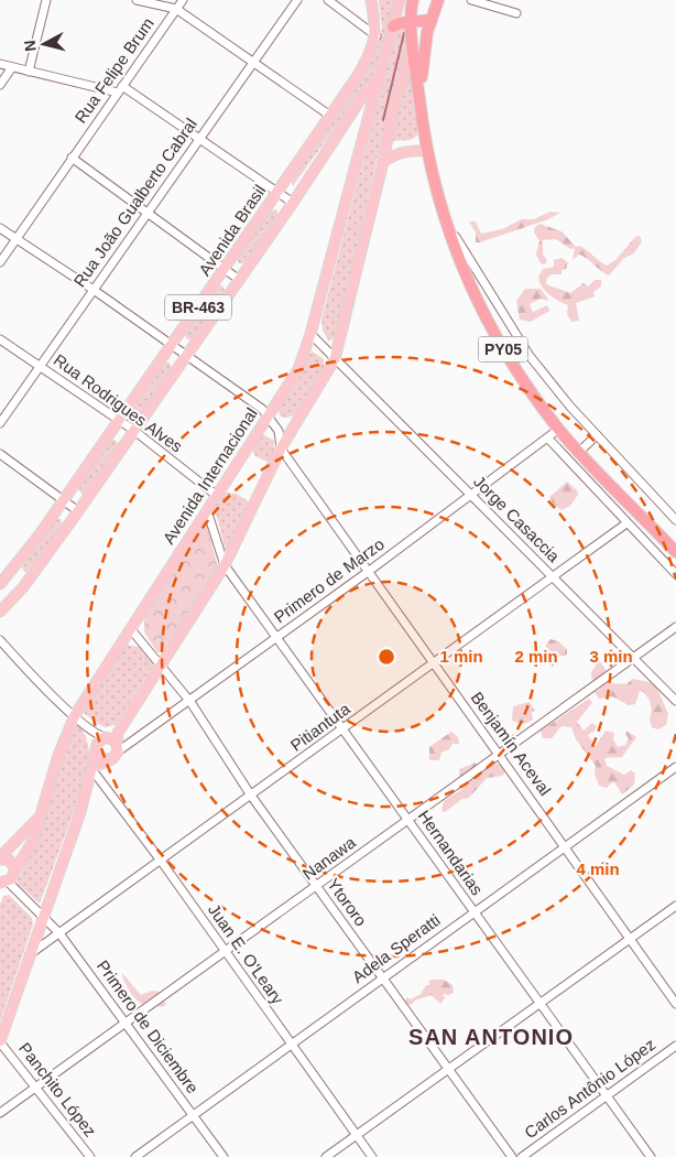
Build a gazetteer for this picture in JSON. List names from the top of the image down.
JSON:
{
  "streets": {
    "highway": ["PY05"],
    "main road": ["Avenida Brasil", "BR-463", "Avenida Internacional"],
    "street": [
      "Rua Felipe Brum",
      "Rua João Gualberto Cabral",
      "Rua Rodrigues Alves",
      "Jorge Casaccia",
      "Primero de Marzo",
      "Pitiantuta",
      "Benjamín Aceval",
      "Hernandarias",
      "Nanawa",
      "Ytororo",
      "Adela Speratti",
      "Juan E. O'Leary",
      "Primero de Diciembre",
      "Carlos Antônio López",
      "Panchito López"
    ]
  },
  "crossings": [
    ["Rua João Gualberto Cabral", "Rua Rodrigues Alves"],
    ["Avenida Brasil", "BR-463"],
    ["Avenida Brasil", "Rua Rodrigues Alves"],
    ["Avenida Brasil", "Avenida Internacional"],
    ["BR-463", "Avenida Internacional"],
    ["PY05", "Primero de Marzo"],
    ["Rua Rodrigues Alves", "Avenida Internacional"],
    ["Avenida Internacional", "Jorge Casaccia"],
    ["Avenida Internacional", "Hernandarias"],
    ["Avenida Internacional", "Ytororo"],
    ["Avenida Internacional", "Primero de Diciembre"],
    ["Jorge Casaccia", "Primero de Marzo"],
    ["Jorge Casaccia", "Pitiantuta"],
    ["Jorge Casaccia", "Nanawa"],
    ["Primero de Marzo", "Benjamín Aceval"],
    ["Primero de Marzo", "Hernandarias"],
    ["Primero de Marzo", "Ytororo"],
    ["Pitiantuta", "Benjamín Aceval"],
    ["Pitiantuta", "Hernandarias"],
    ["Pitiantuta", "Ytororo"],
    ["Pitiantuta", "Juan E. O'Leary"],
    ["Pitiantuta", "Primero de Diciembre"],
    ["Benjamín Aceval", "Nanawa"],
    ["Benjamín Aceval", "Adela Speratti"],
    ["Hernandarias", "Nanawa"],
    ["Hernandarias", "Adela Speratti"],
    ["Hernandarias", "Carlos Antônio López"],
    ["Nanawa", "Ytororo"],
    ["Nanawa", "Juan E. O'Leary"],
    ["Nanawa", "Primero de Diciembre"],
    ["Nanawa", "Panchito López"],
    ["Ytororo", "Adela Speratti"],
    ["Adela Speratti", "Juan E. O'Leary"],
    ["Adela Speratti", "Primero de Diciembre"]
  ],
  "districts": ["SAN ANTONIO"],
  "north": "left",
  "rings": [
    "1 min",
    "2 min",
    "3 min",
    "4 min"
  ]
}
